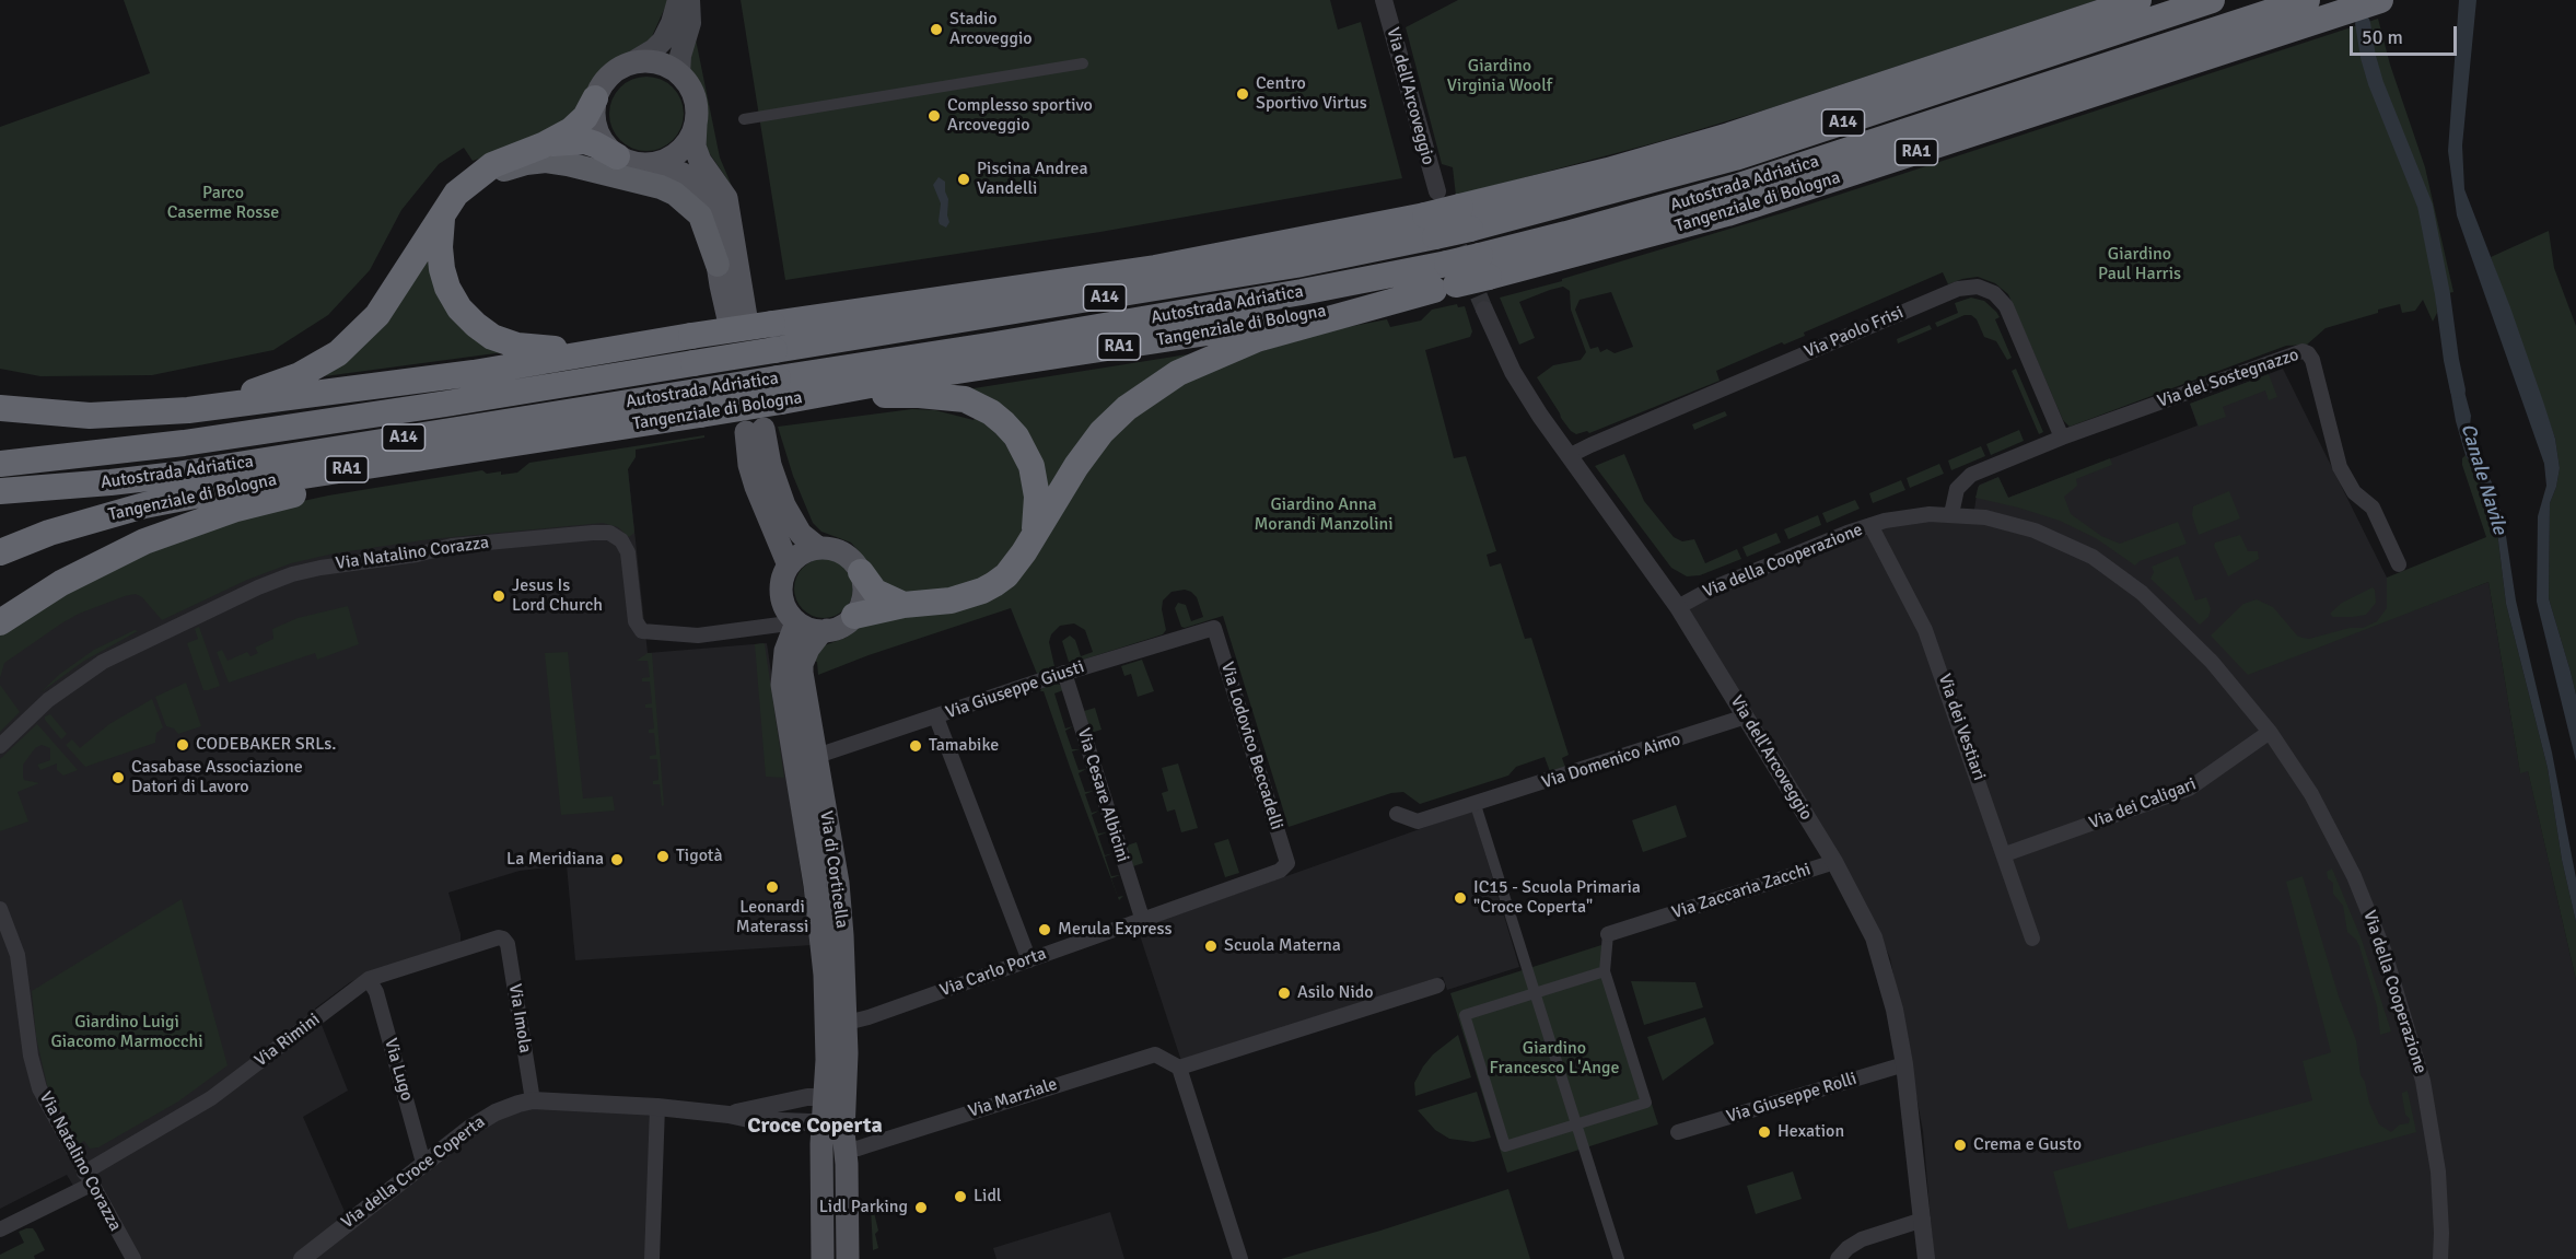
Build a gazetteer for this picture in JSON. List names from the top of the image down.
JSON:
{
  "streets": {
    "highway": [
      "A14",
      "RA1",
      "Autostrada Adriatica",
      "Tangenziale di Bologna"
    ],
    "main road": ["Via di Corticella"],
    "street": [
      "Via dell'Arcoveggio",
      "Via Paolo Frisi",
      "Via del Sostegnazzo",
      "Via Natalino Corazza",
      "Via della Cooperazione",
      "Via Giuseppe Giusti",
      "Via dei Vestiari",
      "Via Lodovico Beccadelli",
      "Via Domenico Aimo",
      "Via Cesare Albicini",
      "Via dei Caligari",
      "Via Zaccaria Zacchi",
      "Via Carlo Porta",
      "Via Imola",
      "Via Rimini",
      "Via Lugo",
      "Via Marziale",
      "Via Giuseppe Rolli",
      "Via della Croce Coperta"
    ]
  },
  "crossings": [
    ["Via dell'Arcoveggio", "Via Paolo Frisi"],
    ["Via dell'Arcoveggio", "Via della Cooperazione"],
    ["Via dell'Arcoveggio", "Via Domenico Aimo"],
    ["Via dell'Arcoveggio", "Via Zaccaria Zacchi"],
    ["Via dell'Arcoveggio", "Via Giuseppe Rolli"],
    ["Autostrada Adriatica", "Tangenziale di Bologna"],
    ["Via Paolo Frisi", "Via del Sostegnazzo"],
    ["Via del Sostegnazzo", "Via della Cooperazione"],
    ["Via Natalino Corazza", "Via di Corticella"],
    ["Via Natalino Corazza", "Via Rimini"],
    ["Via della Cooperazione", "Via dei Vestiari"],
    ["Via della Cooperazione", "Via dei Caligari"],
    ["Via Giuseppe Giusti", "Via Lodovico Beccadelli"],
    ["Via Giuseppe Giusti", "Via Cesare Albicini"],
    ["Via Giuseppe Giusti", "Via di Corticella"],
    ["Via dei Vestiari", "Via dei Caligari"],
    ["Via Lodovico Beccadelli", "Via Carlo Porta"],
    ["Via Cesare Albicini", "Via Carlo Porta"],
    ["Via di Corticella", "Via Carlo Porta"],
    ["Via di Corticella", "Via Marziale"],
    ["Via di Corticella", "Via della Croce Coperta"],
    ["Via Imola", "Via Rimini"],
    ["Via Imola", "Via della Croce Coperta"],
    ["Via Rimini", "Via Lugo"],
    ["Via Lugo", "Via della Croce Coperta"]
  ],
  "districts": ["Croce Coperta"],
  "water": ["Canale Navile"],
  "parks": [
    "Giardino Virginia Woolf",
    "Parco Caserme Rosse",
    "Giardino Paul Harris",
    "Giardino Anna Morandi Manzolini",
    "Giardino Luigi Giacomo Marmocchi",
    "Giardino Francesco L'Ange"
  ],
  "places": [
    "Stadio Arcoveggio",
    "Centro Sportivo Virtus",
    "Complesso sportivo Arcoveggio",
    "Piscina Andrea Vandelli",
    "Jesus Is Lord Church",
    "CODEBAKER SRLs.",
    "Tamabike",
    "Casabase Associazione Datori di Lavoro",
    "Tigotà",
    "La Meridiana",
    "Leonardi Materassi",
    "IC15 - Scuola Primaria \"Croce Coperta\"",
    "Merula Express",
    "Scuola Materna",
    "Asilo Nido",
    "Hexation",
    "Crema e Gusto",
    "Lidl",
    "Lidl Parking"
  ],
  "scale_bar": "50 m"
}
